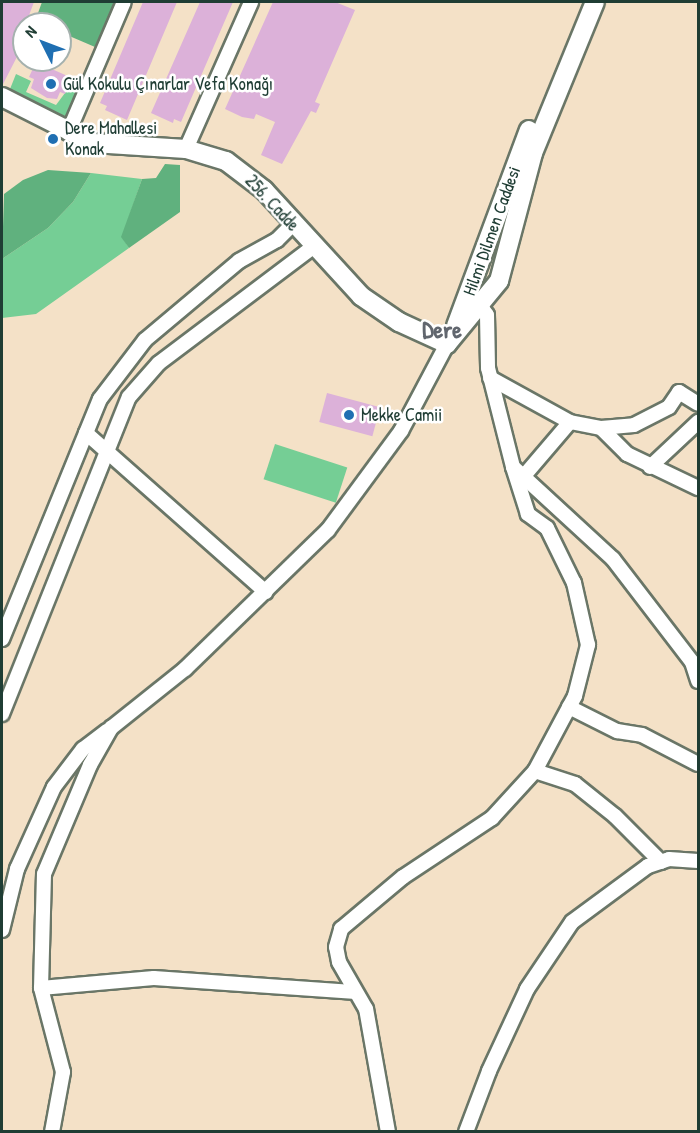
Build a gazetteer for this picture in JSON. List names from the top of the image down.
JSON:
{
  "streets": {
    "street": ["256. Cadde", "Hilmi Dilmen Caddesi"]
  },
  "crossings": [
    ["256. Cadde", "Hilmi Dilmen Caddesi"]
  ],
  "districts": ["Dere"],
  "places": ["Gül Kokulu Çınarlar Vefa Konağı", "Dere Mahallesi Konak", "Mekke Camii"],
  "north": "top left"
}
